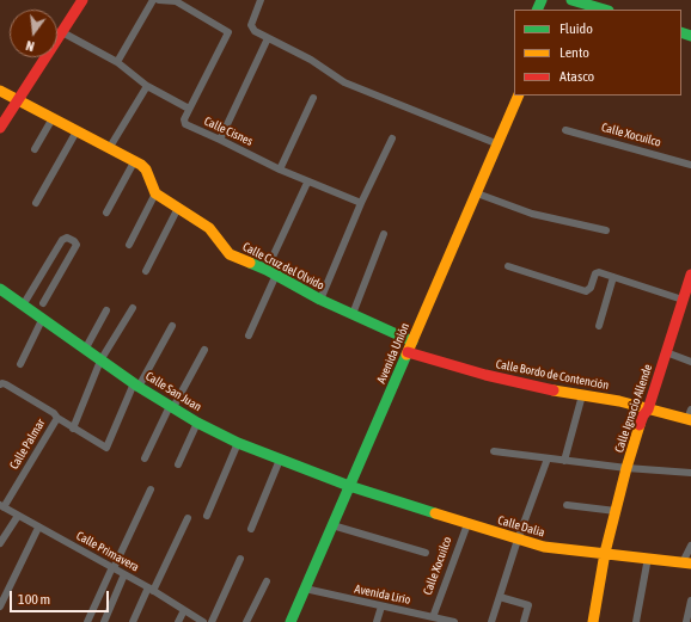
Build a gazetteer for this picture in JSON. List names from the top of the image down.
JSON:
{
  "streets": {
    "street": [
      "Calle Cisnes",
      "Calle Xocuilco",
      "Calle Cruz del Olvido",
      "Avenida Unión",
      "Calle Bordo de Contención",
      "Calle San Juan",
      "Calle Ignacio Allende",
      "Calle Palmar",
      "Calle Dalia",
      "Calle Primavera",
      "Avenida Lirio"
    ]
  },
  "crossings": [
    ["Calle Xocuilco", "Calle Dalia"],
    ["Calle Xocuilco", "Avenida Lirio"],
    ["Calle Cruz del Olvido", "Avenida Unión"],
    ["Avenida Unión", "Calle Bordo de Contención"],
    ["Avenida Unión", "Calle San Juan"],
    ["Avenida Unión", "Calle Dalia"],
    ["Avenida Unión", "Avenida Lirio"],
    ["Calle Bordo de Contención", "Calle Ignacio Allende"],
    ["Calle San Juan", "Calle Dalia"],
    ["Calle Ignacio Allende", "Calle Dalia"],
    ["Calle Palmar", "Calle Primavera"]
  ],
  "legend": ["Fluido", "Lento", "Atasco"],
  "scale_bar": "100 m",
  "north": "bottom"
}
